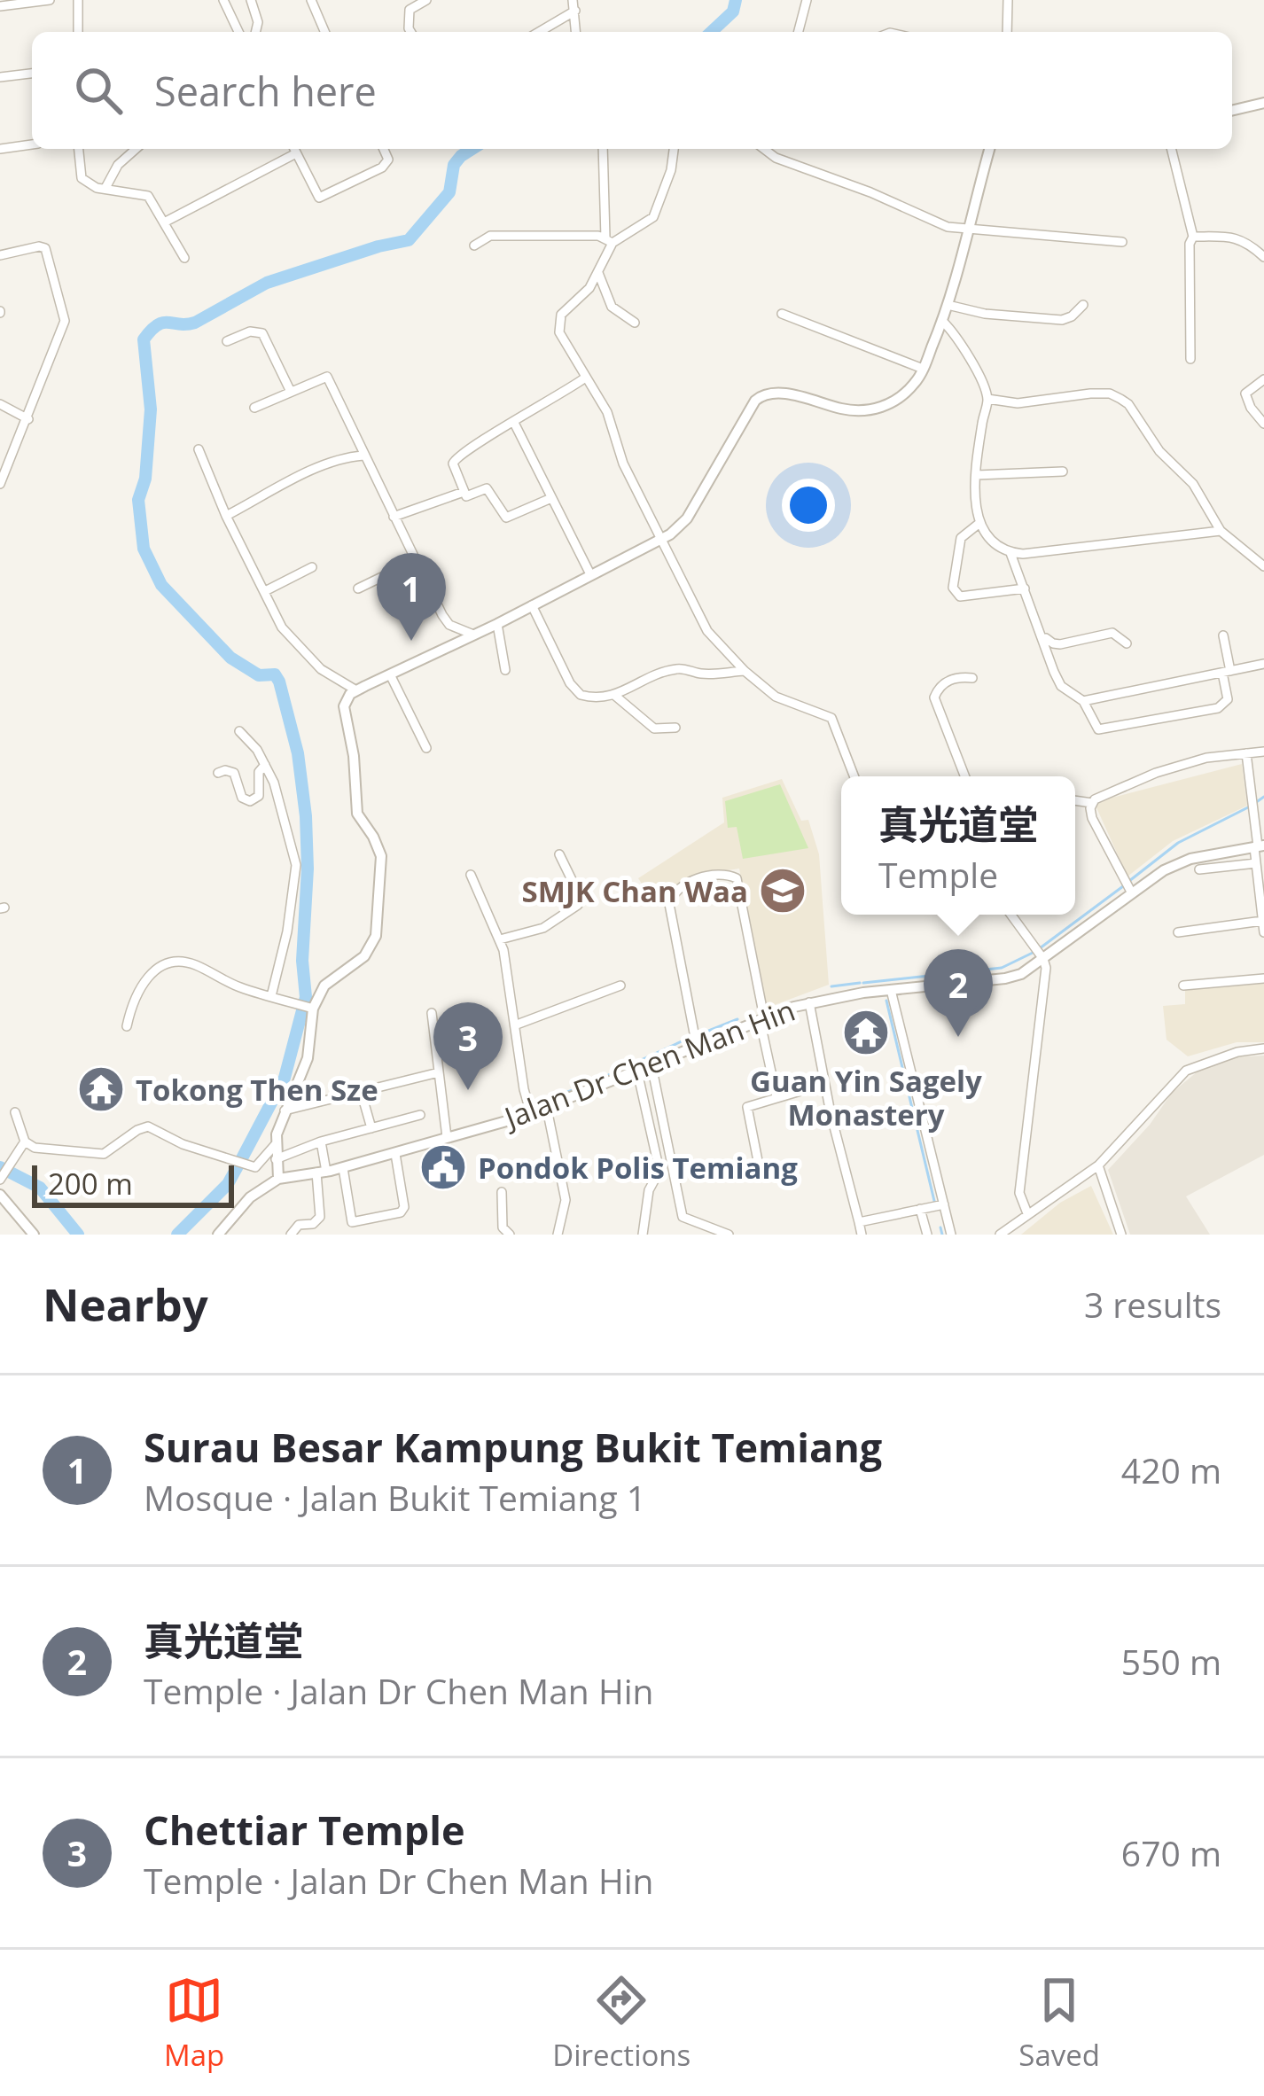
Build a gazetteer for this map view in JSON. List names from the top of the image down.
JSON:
{
  "streets": {
    "street": ["Jalan Dr Chen Man Hin"]
  },
  "places": {
    "school or university": ["SMJK Chan Waa"],
    "temple": ["Guan Yin Sagely Monastery", "Tokong Then Sze"],
    "public building": ["Pondok Polis Temiang"]
  },
  "scale_bar": "200 m",
  "page": {
    "search": "Search here",
    "pins": ["1", "2", "3"],
    "popup": ["真光道堂", "Temple"],
    "scale": "200 m",
    "heading": ["Nearby", "3 results"],
    "list": [
      {
        "mark": "1",
        "name": "Surau Besar Kampung Bukit Temiang",
        "note": "Mosque · Jalan Bukit Temiang 1",
        "value": "420 m"
      },
      {
        "mark": "2",
        "name": "真光道堂",
        "note": "Temple · Jalan Dr Chen Man Hin",
        "value": "550 m"
      },
      {
        "mark": "3",
        "name": "Chettiar Temple",
        "note": "Temple · Jalan Dr Chen Man Hin",
        "value": "670 m"
      }
    ],
    "nav": ["Map", "Directions", "Saved"]
  }
}
